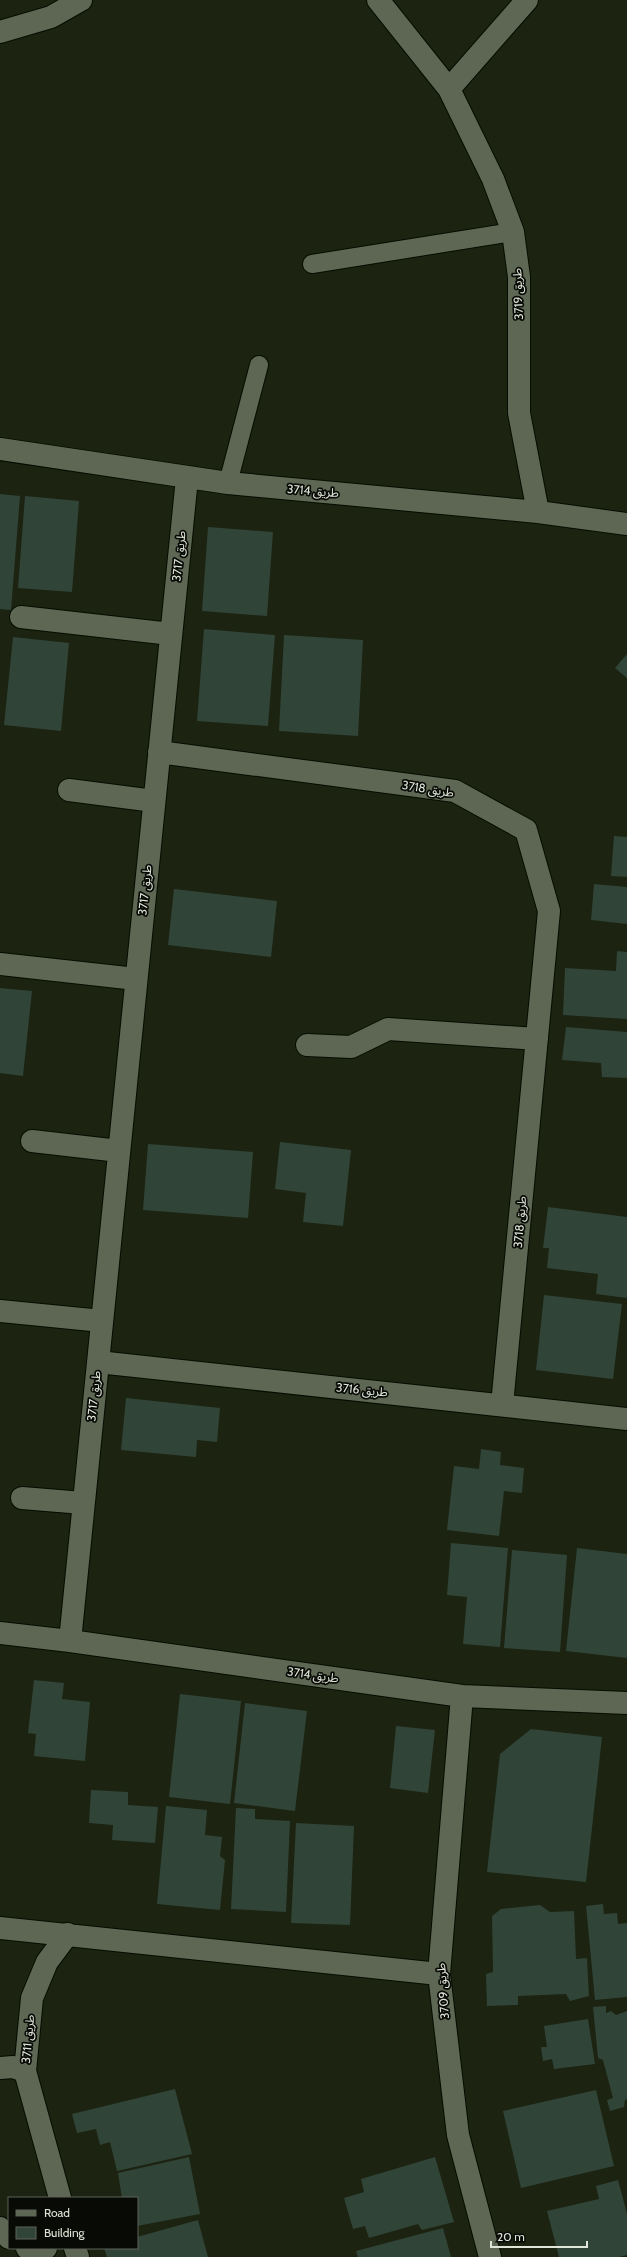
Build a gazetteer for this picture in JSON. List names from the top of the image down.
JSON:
{
  "streets": {
    "street": [
      "طريق 3719",
      "طريق 3714",
      "طريق 3717",
      "طريق 3718",
      "طريق 3716",
      "طريق 3709",
      "طريق 3711"
    ]
  },
  "crossings": [
    ["طريق 3719", "طريق 3714"],
    ["طريق 3714", "طريق 3717"],
    ["طريق 3714", "طريق 3709"],
    ["طريق 3717", "طريق 3718"],
    ["طريق 3717", "طريق 3716"],
    ["طريق 3718", "طريق 3716"]
  ],
  "legend": ["Road", "Building"],
  "scale_bar": "20 m"
}
